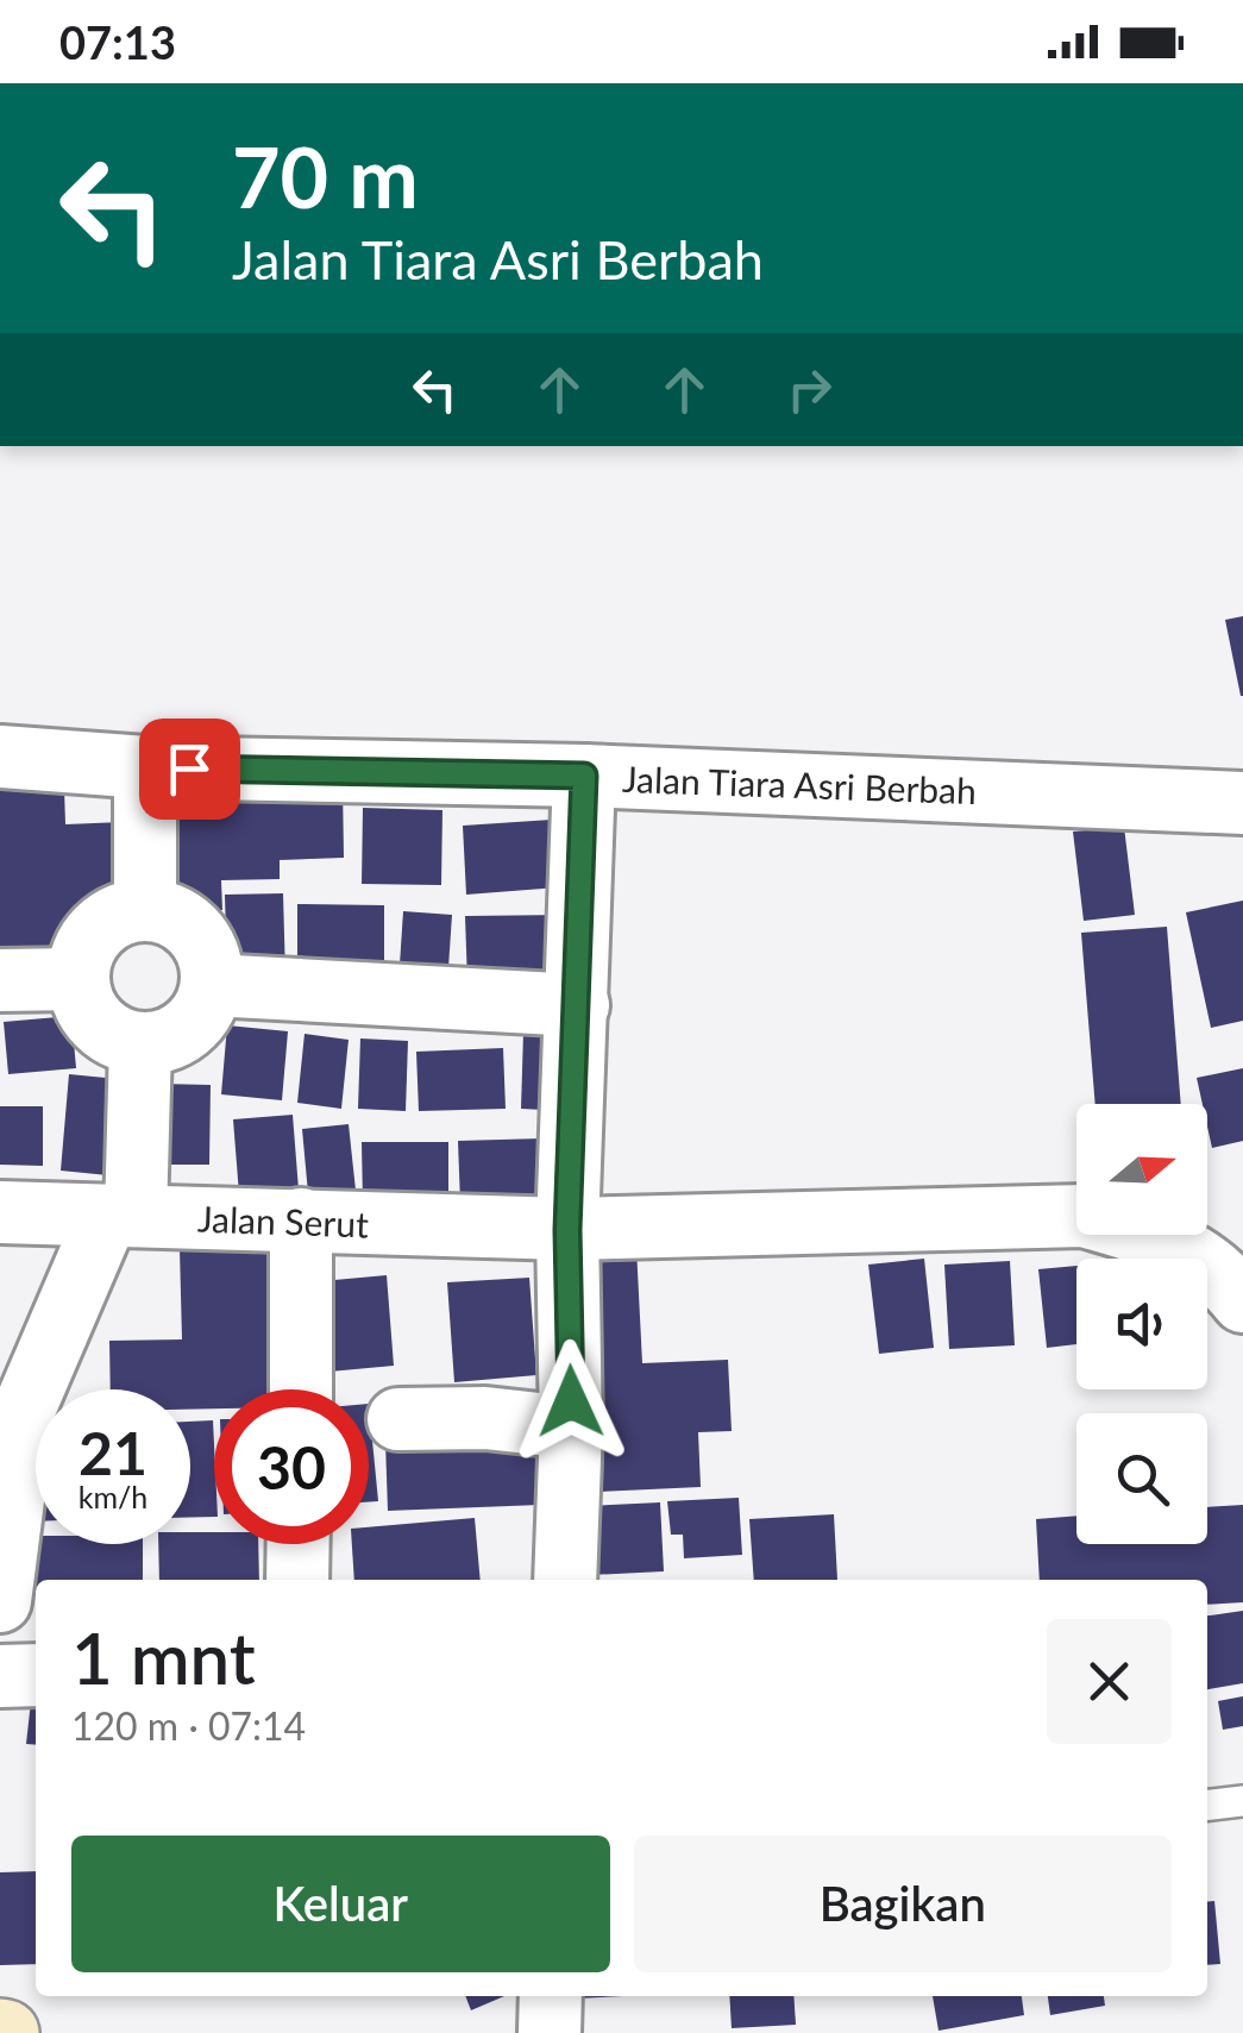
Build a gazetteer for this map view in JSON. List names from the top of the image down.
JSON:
{
  "streets": {
    "street": ["Jalan Tiara Asri Berbah", "Jalan Serut"]
  },
  "north": "right",
  "page": {
    "status": "07:13",
    "turn": ["70 m", "Jalan Tiara Asri Berbah"],
    "speed": "21 km/h",
    "limit": "30",
    "heading": ["1 mnt", "120 m · 07:14"],
    "buttons": ["Keluar", "Bagikan"]
  }
}
